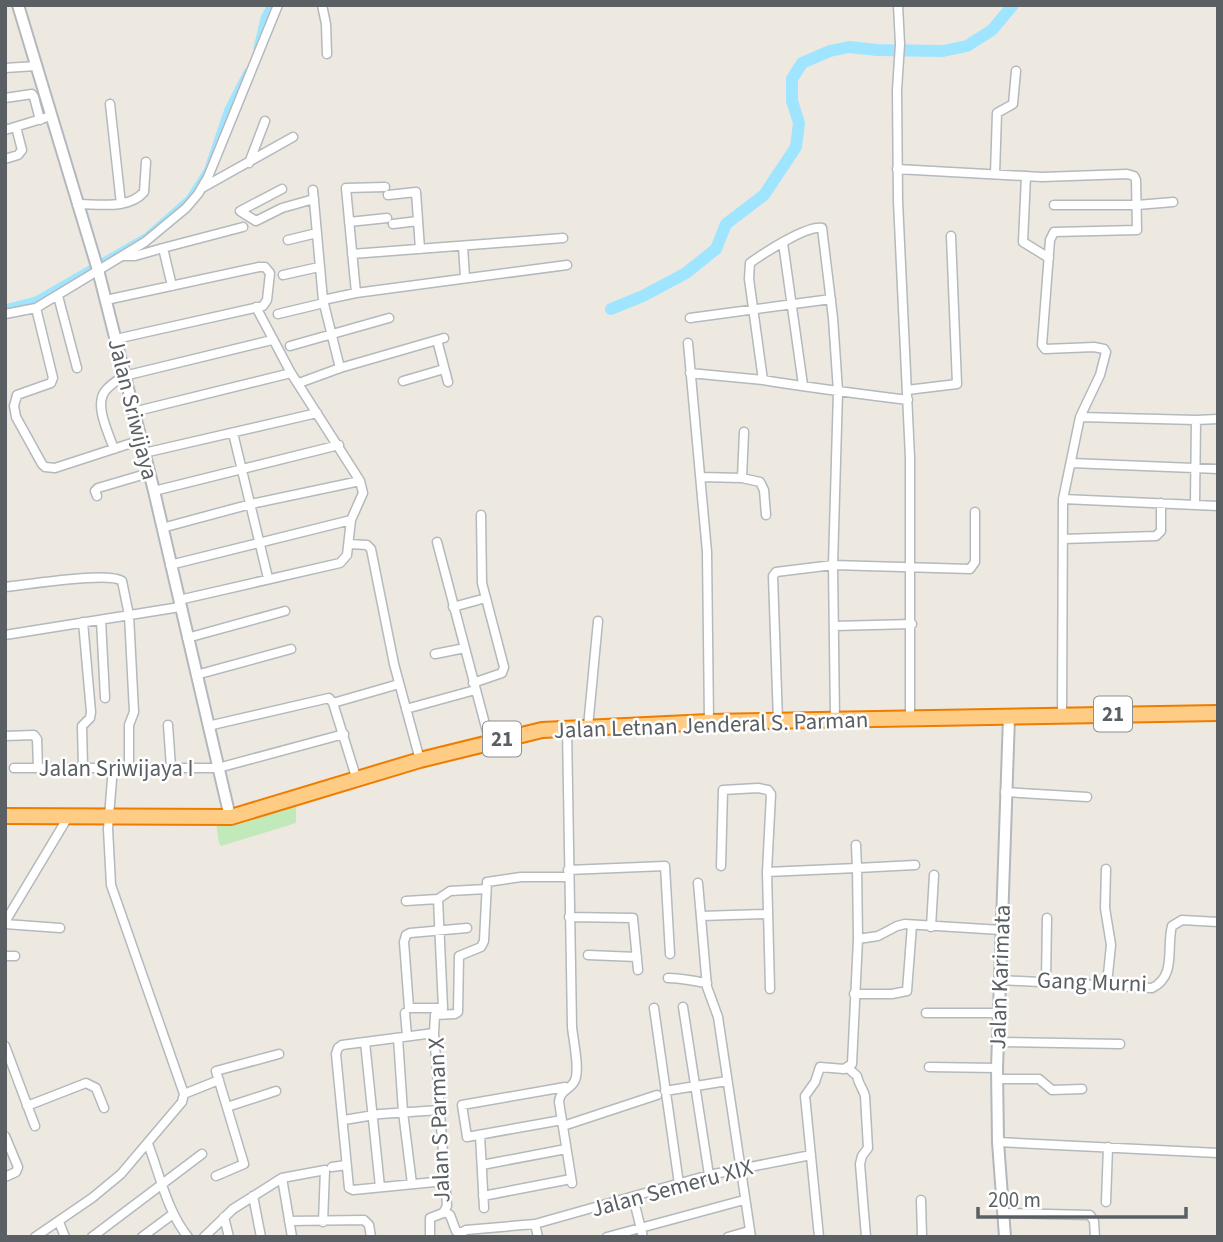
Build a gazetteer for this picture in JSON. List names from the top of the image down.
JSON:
{
  "streets": {
    "highway": ["21", "Jalan Letnan Jenderal S. Parman"],
    "street": [
      "Jalan Sriwijaya",
      "Jalan Sriwijaya I",
      "Jalan Karimata",
      "Gang Murni",
      "Jalan S Parman X",
      "Jalan Semeru XIX"
    ]
  },
  "crossings": [
    ["Jalan Sriwijaya", "Jalan Letnan Jenderal S. Parman"],
    ["Jalan Sriwijaya", "Jalan Sriwijaya I"],
    ["21", "Jalan Letnan Jenderal S. Parman"],
    ["21", "Jalan Karimata"],
    ["Jalan Letnan Jenderal S. Parman", "Jalan Karimata"],
    ["Jalan Karimata", "Gang Murni"]
  ],
  "scale_bar": "200 m"
}
